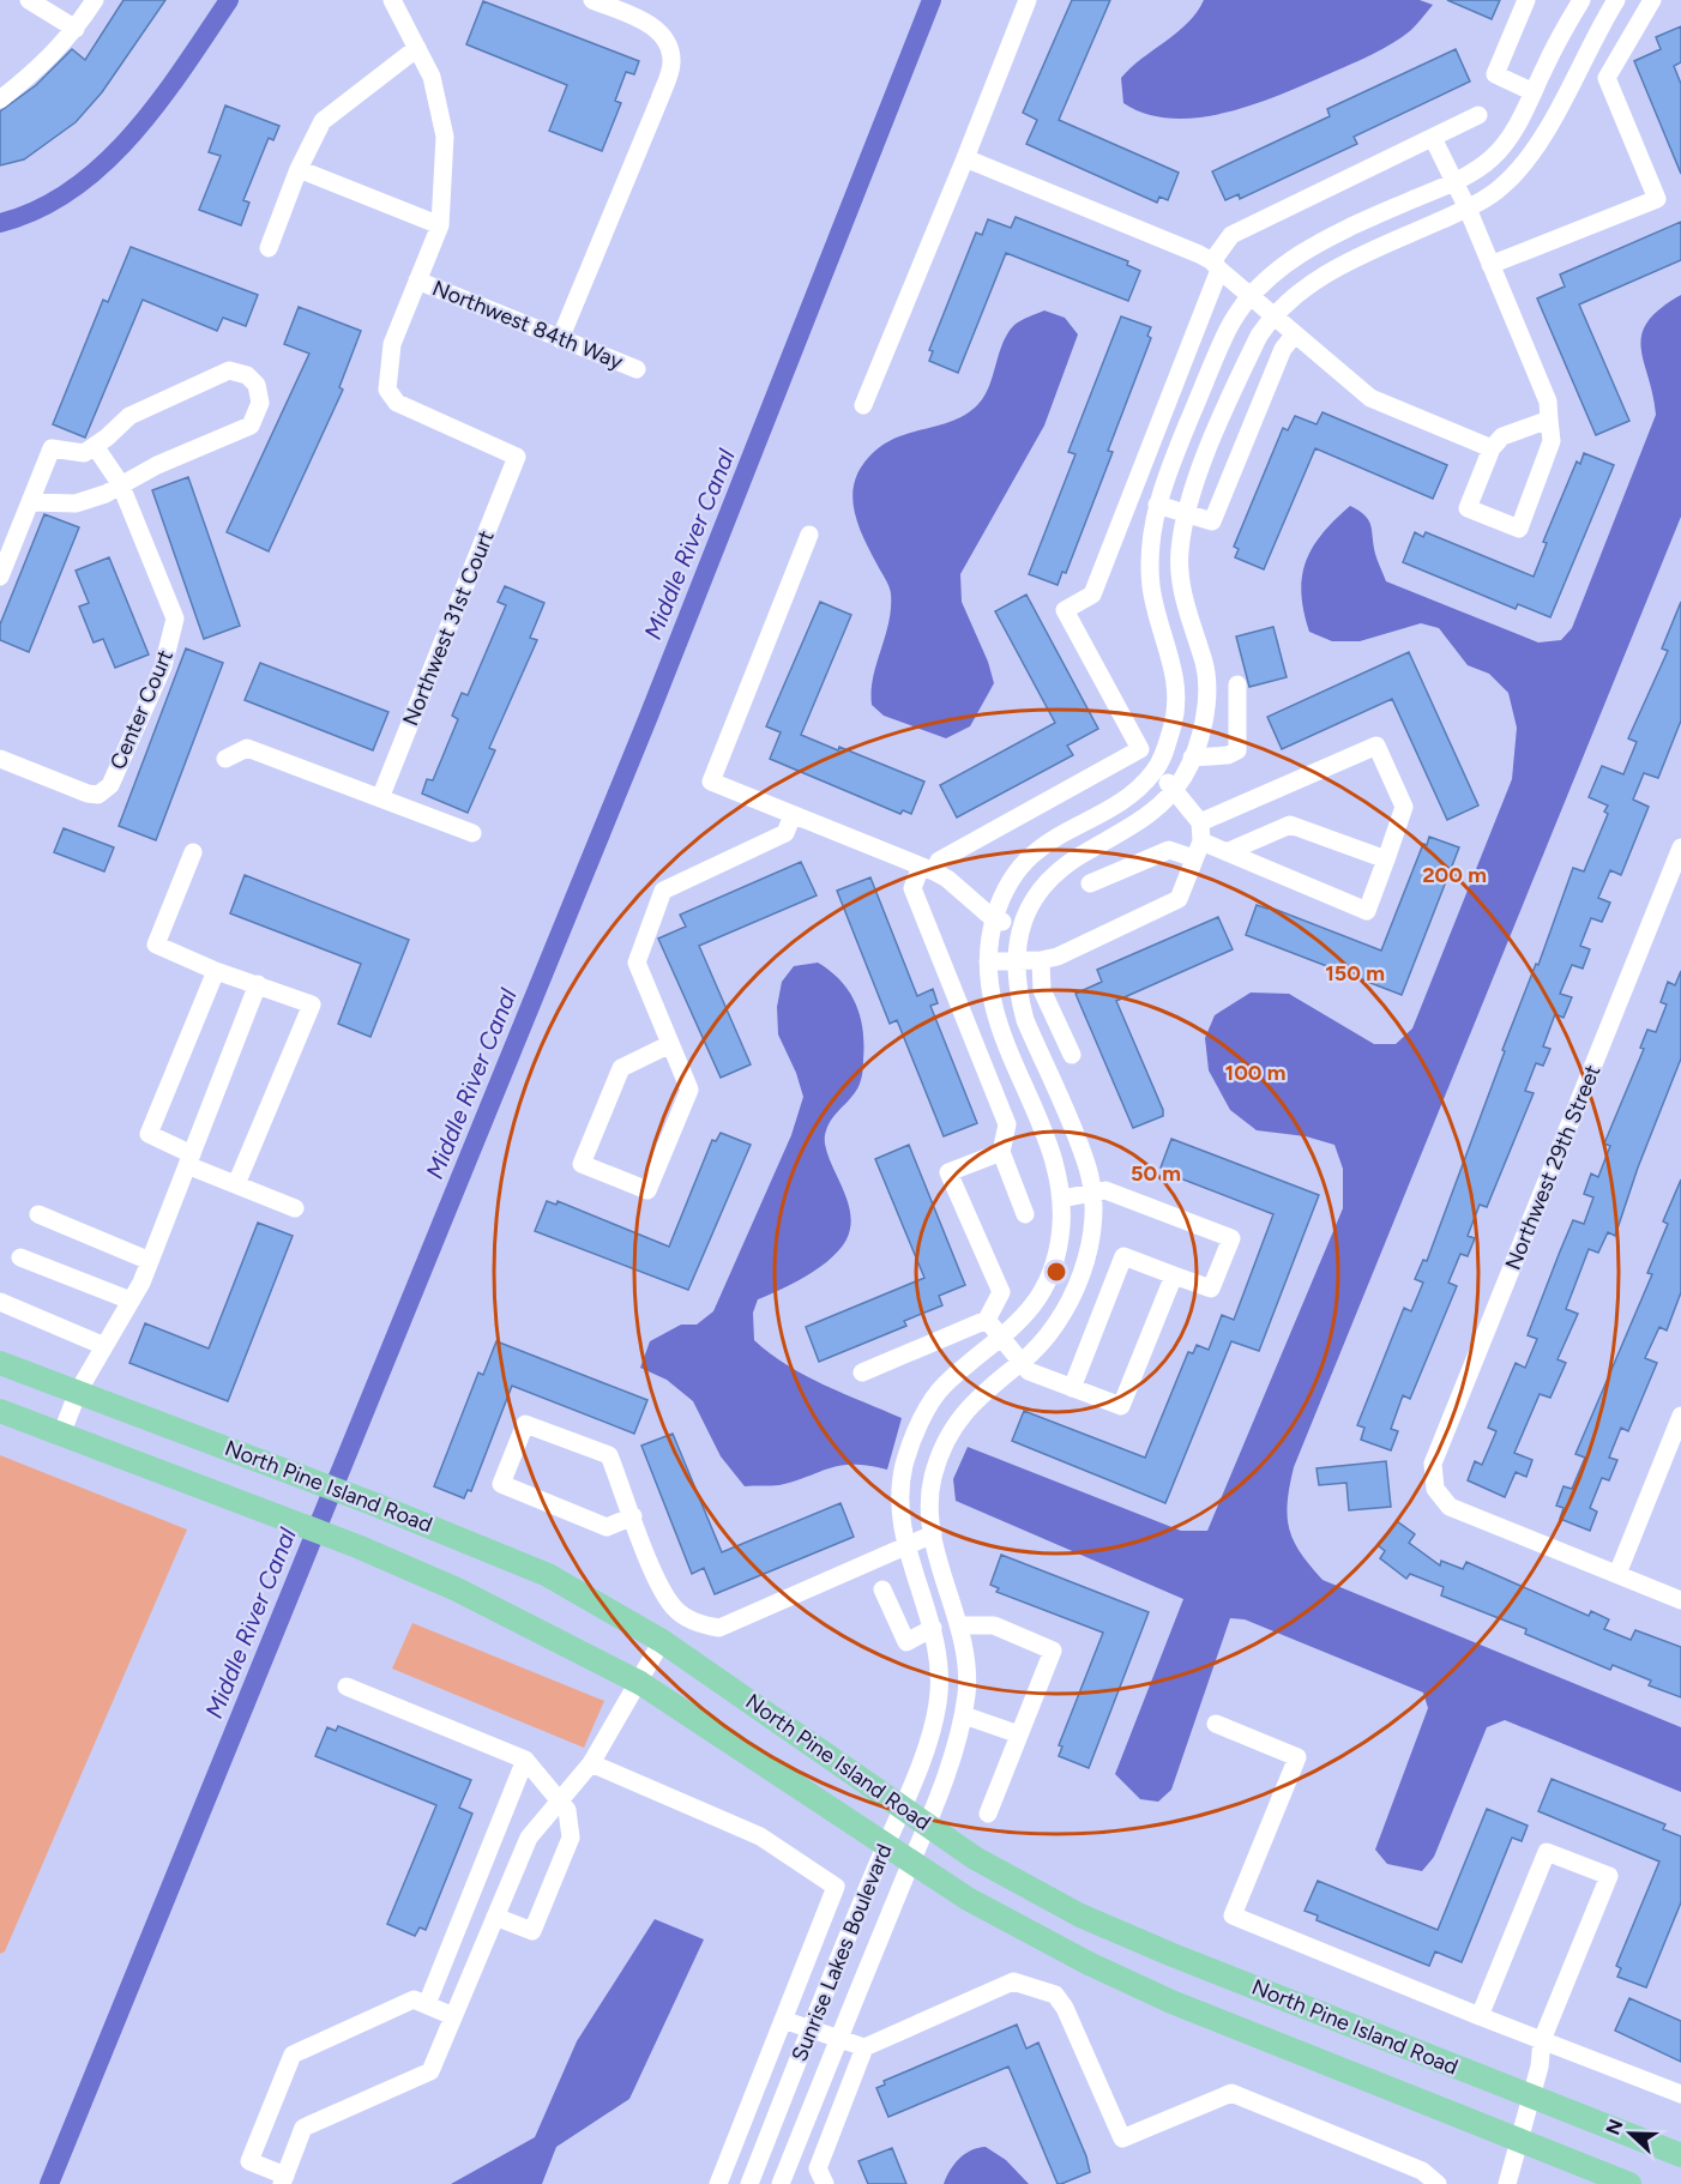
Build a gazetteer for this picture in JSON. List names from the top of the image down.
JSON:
{
  "streets": {
    "main road": ["North Pine Island Road"],
    "street": [
      "Northwest 84th Way",
      "Northwest 31st Court",
      "Center Court",
      "Northwest 29th Street",
      "Sunrise Lakes Boulevard"
    ]
  },
  "crossings": [
    ["Northwest 84th Way", "Northwest 31st Court"],
    ["North Pine Island Road", "Sunrise Lakes Boulevard"]
  ],
  "water": ["Middle River Canal"],
  "north": "left",
  "rings": [
    "200 m",
    "150 m",
    "100 m",
    "50 m"
  ]
}
